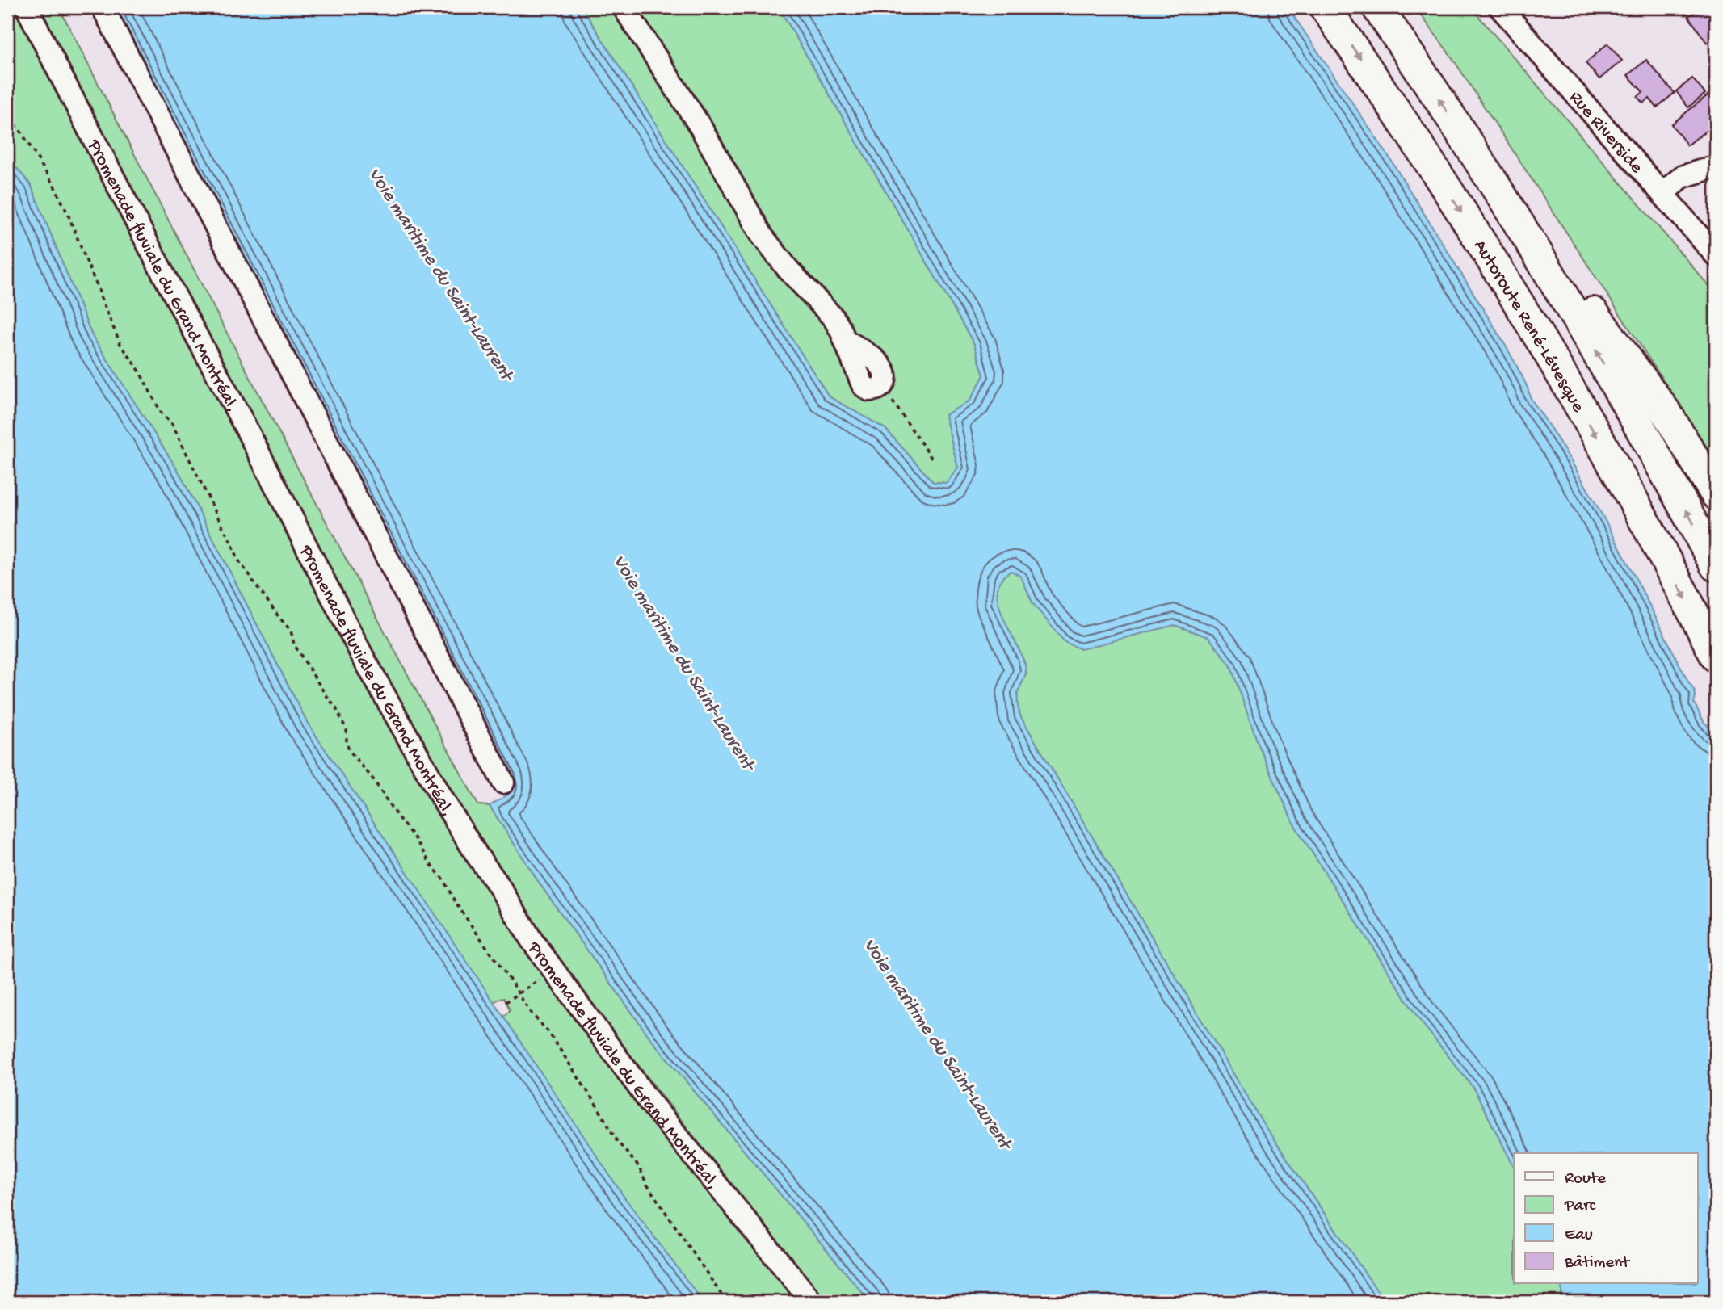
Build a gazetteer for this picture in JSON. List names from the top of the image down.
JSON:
{
  "streets": {
    "highway": ["Autoroute René-Lévesque"],
    "street": ["Rue Riverside", "Promenade fluviale du Grand Montréal,"]
  },
  "water": ["Voie maritime du Saint-Laurent"],
  "legend": [
    "Route",
    "Parc",
    "Eau",
    "Bâtiment"
  ]
}
